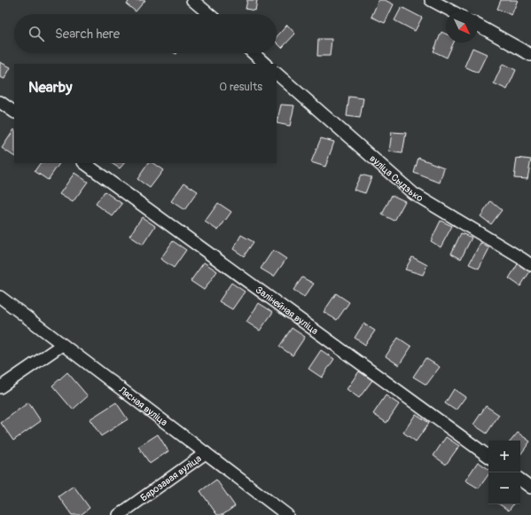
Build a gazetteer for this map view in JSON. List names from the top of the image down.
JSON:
{
  "streets": {
    "street": [
      "вуліца Сыдзько",
      "Залінейная вуліца",
      "Лясная вуліца",
      "Бярозавая вуліца"
    ]
  },
  "crossings": [
    ["Лясная вуліца", "Бярозавая вуліца"]
  ],
  "north": "bottom right",
  "page": {
    "search": "Search here",
    "heading": ["Nearby", "0 results"],
    "map_buttons": ["+", "−"]
  }
}
